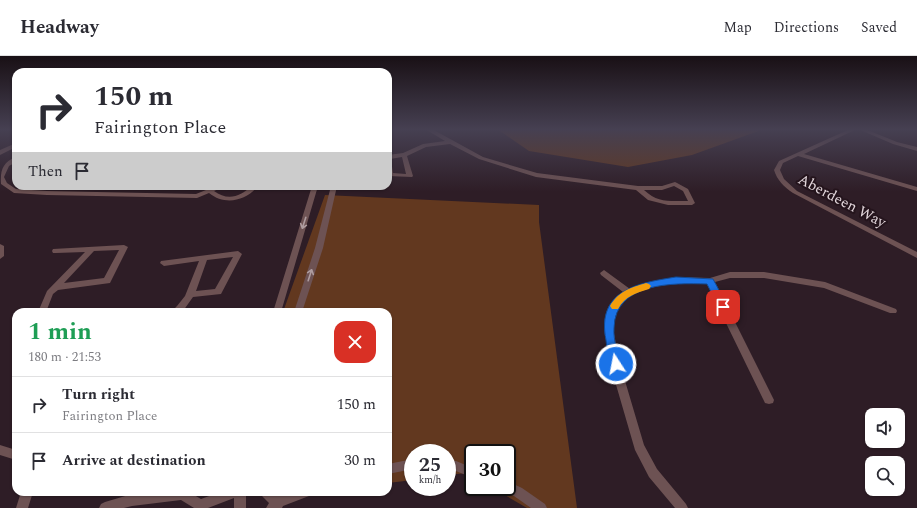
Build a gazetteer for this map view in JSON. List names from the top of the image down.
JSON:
{
  "streets": {
    "street": ["Aberdeen Way"]
  },
  "page": {
    "header": "Headway",
    "nav": ["Map", "Directions", "Saved"],
    "turn": ["150 m", "Fairington Place"],
    "then": "Then",
    "heading": ["1 min", "180 m · 21:53"],
    "list": [
      {
        "name": "Turn right",
        "note": "Fairington Place",
        "value": "150 m"
      },
      {
        "name": "Arrive at destination",
        "value": "30 m"
      }
    ],
    "speed": "25 km/h",
    "limit": "30"
  }
}
